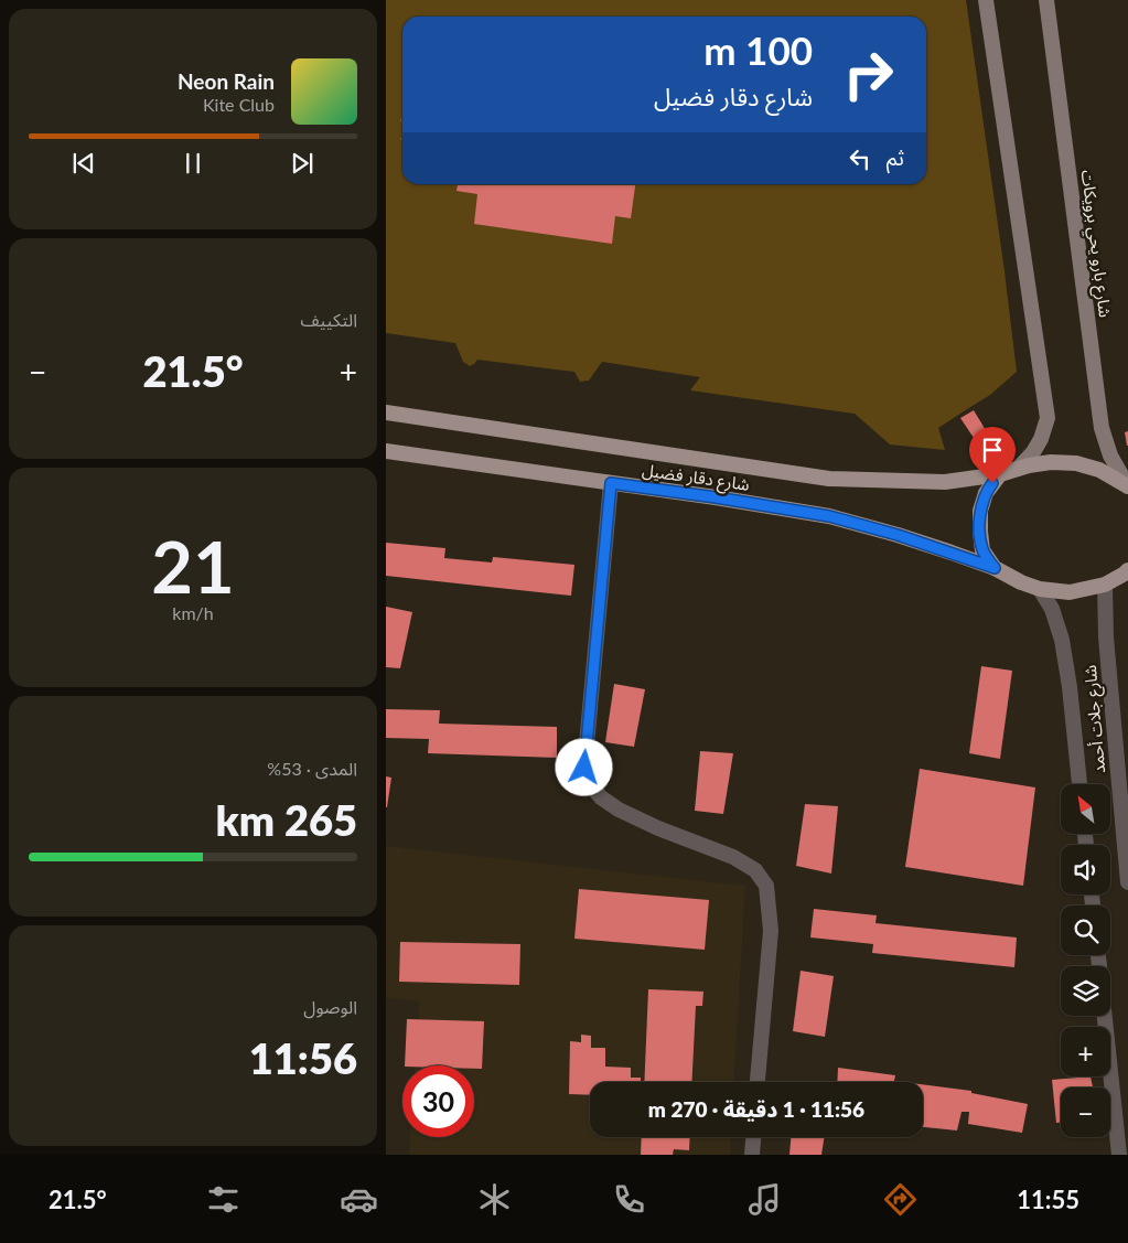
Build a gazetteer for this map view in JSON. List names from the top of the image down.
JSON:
{
  "streets": {
    "main road": ["شارع بارو يحي برويكات", "شارع دقار فضيل"],
    "street": ["شارع جلات أحمد"]
  },
  "crossings": [
    ["شارع بارو يحي برويكات", "شارع دقار فضيل"],
    ["شارع دقار فضيل", "شارع جلات أحمد"]
  ],
  "north": "top left",
  "page": {
    "turn": ["100 m", "شارع دقار فضيل"],
    "song": ["Neon Rain", "Kite Club"],
    "then": "ثم",
    "tile": [
      "التكييف",
      ["21", "km/h"],
      ["المدى · 53%", "265 km"],
      ["الوصول", "11:56"]
    ],
    "heat": ["−", "21.5°", "+"],
    "map_buttons": ["+", "−"],
    "limit": "30",
    "trip": "11:56 · 1 دقيقة · 270 m",
    "tabs": ["11:55", "21.5°"]
  }
}
